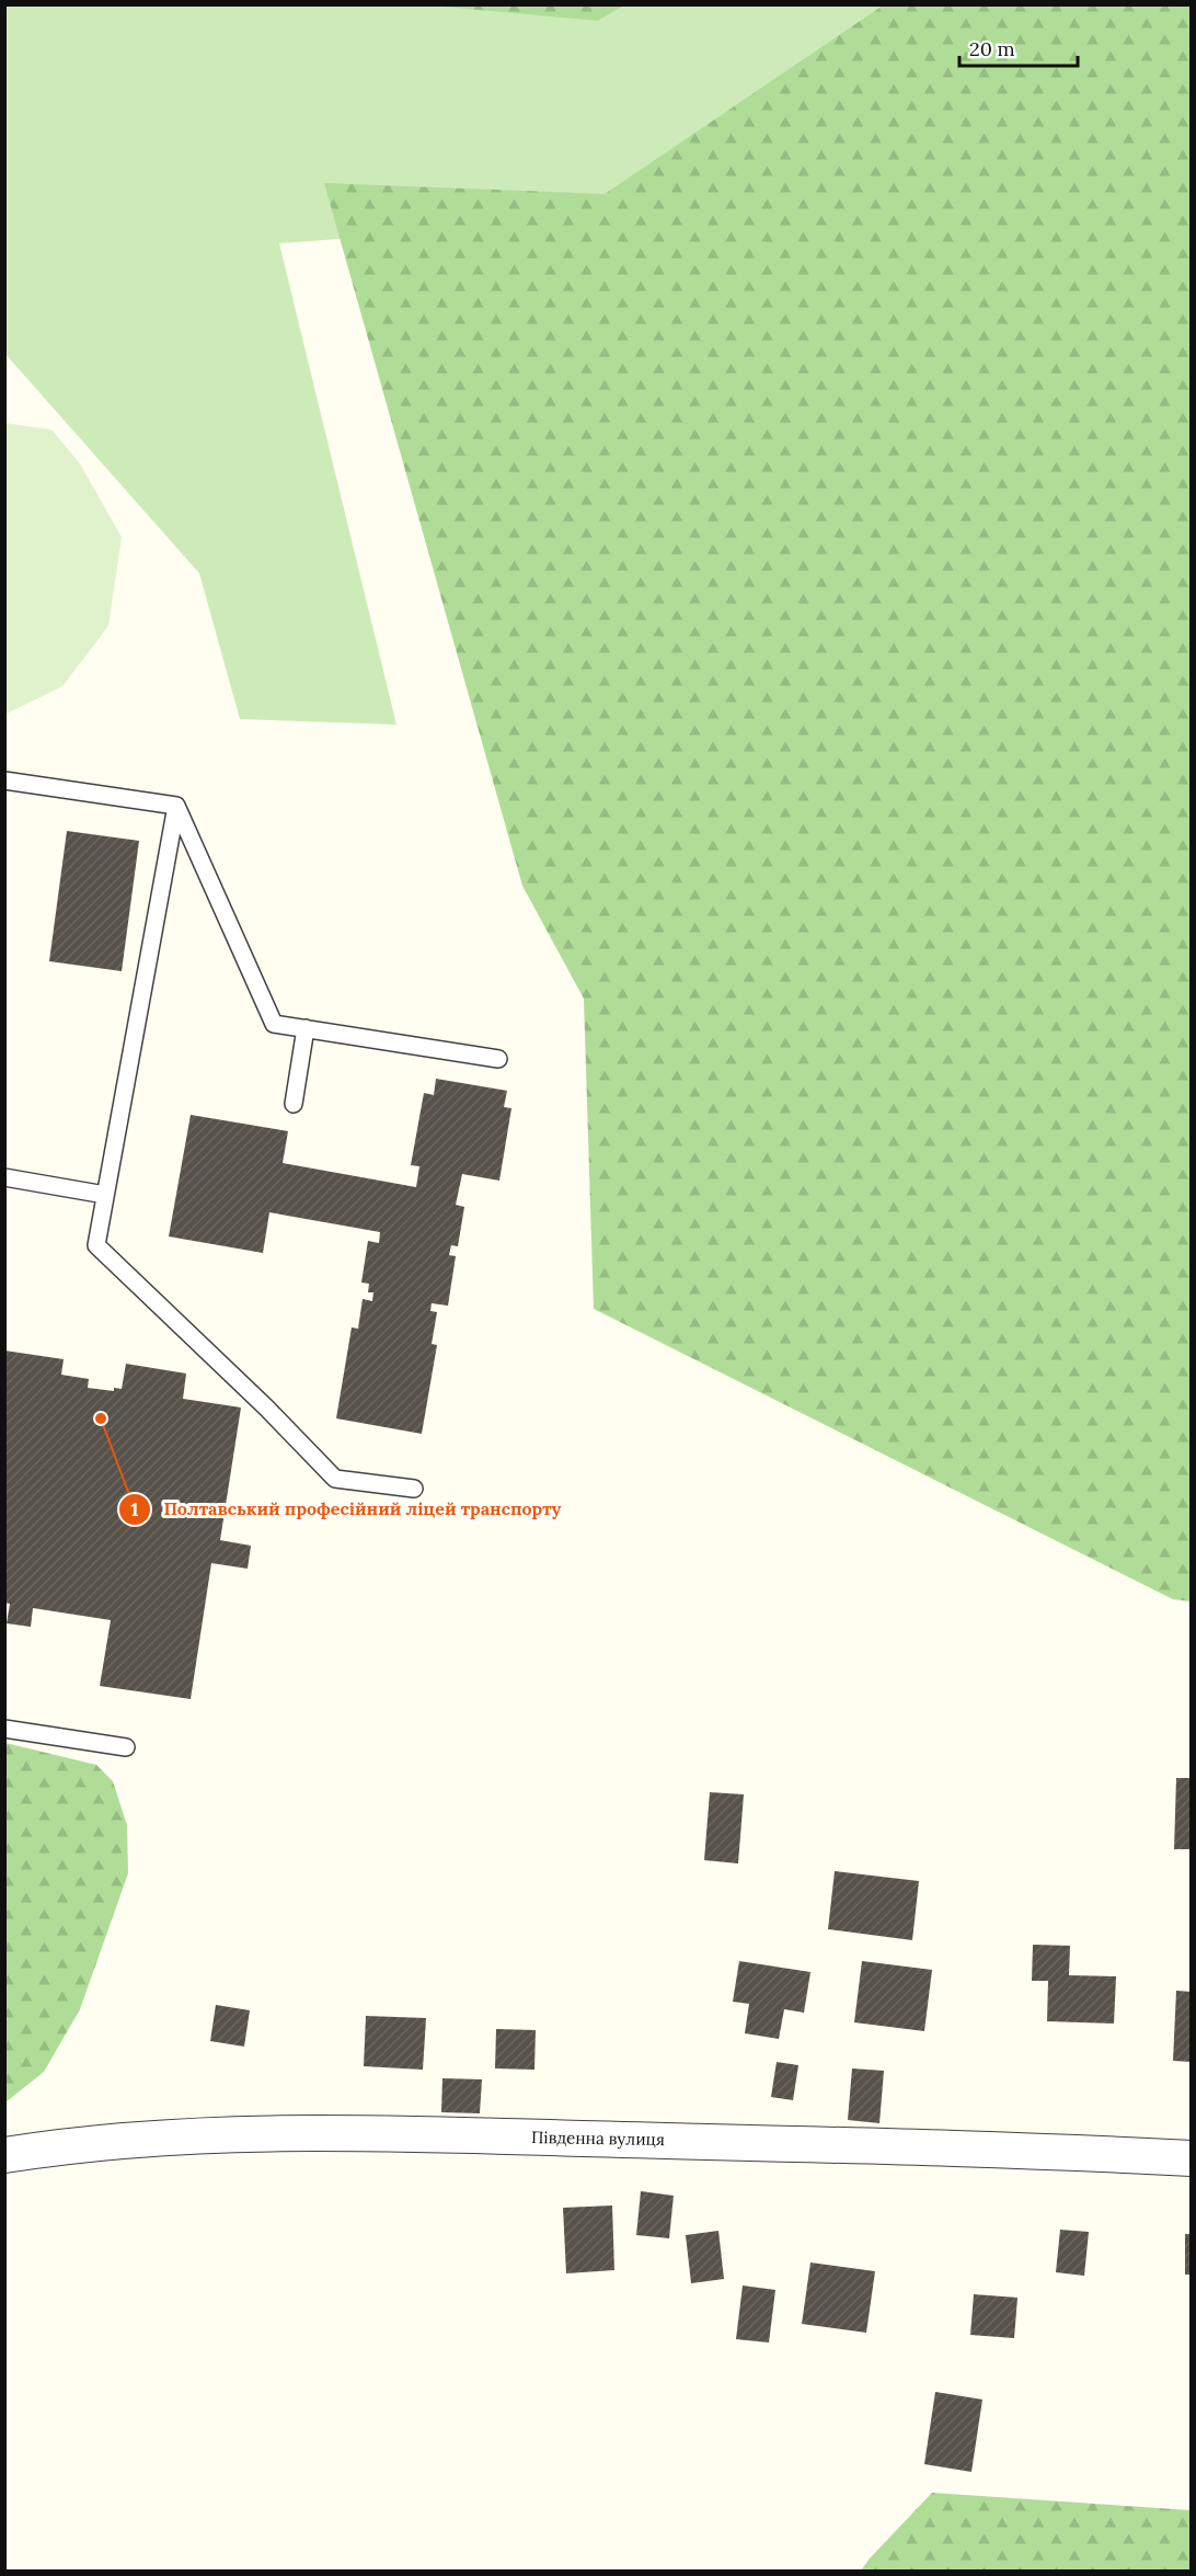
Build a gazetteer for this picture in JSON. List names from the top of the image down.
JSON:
{
  "streets": {
    "street": ["Південна вулиця"]
  },
  "places": ["Полтавський професійний ліцей транспорту"],
  "scale_bar": "20 m"
}
